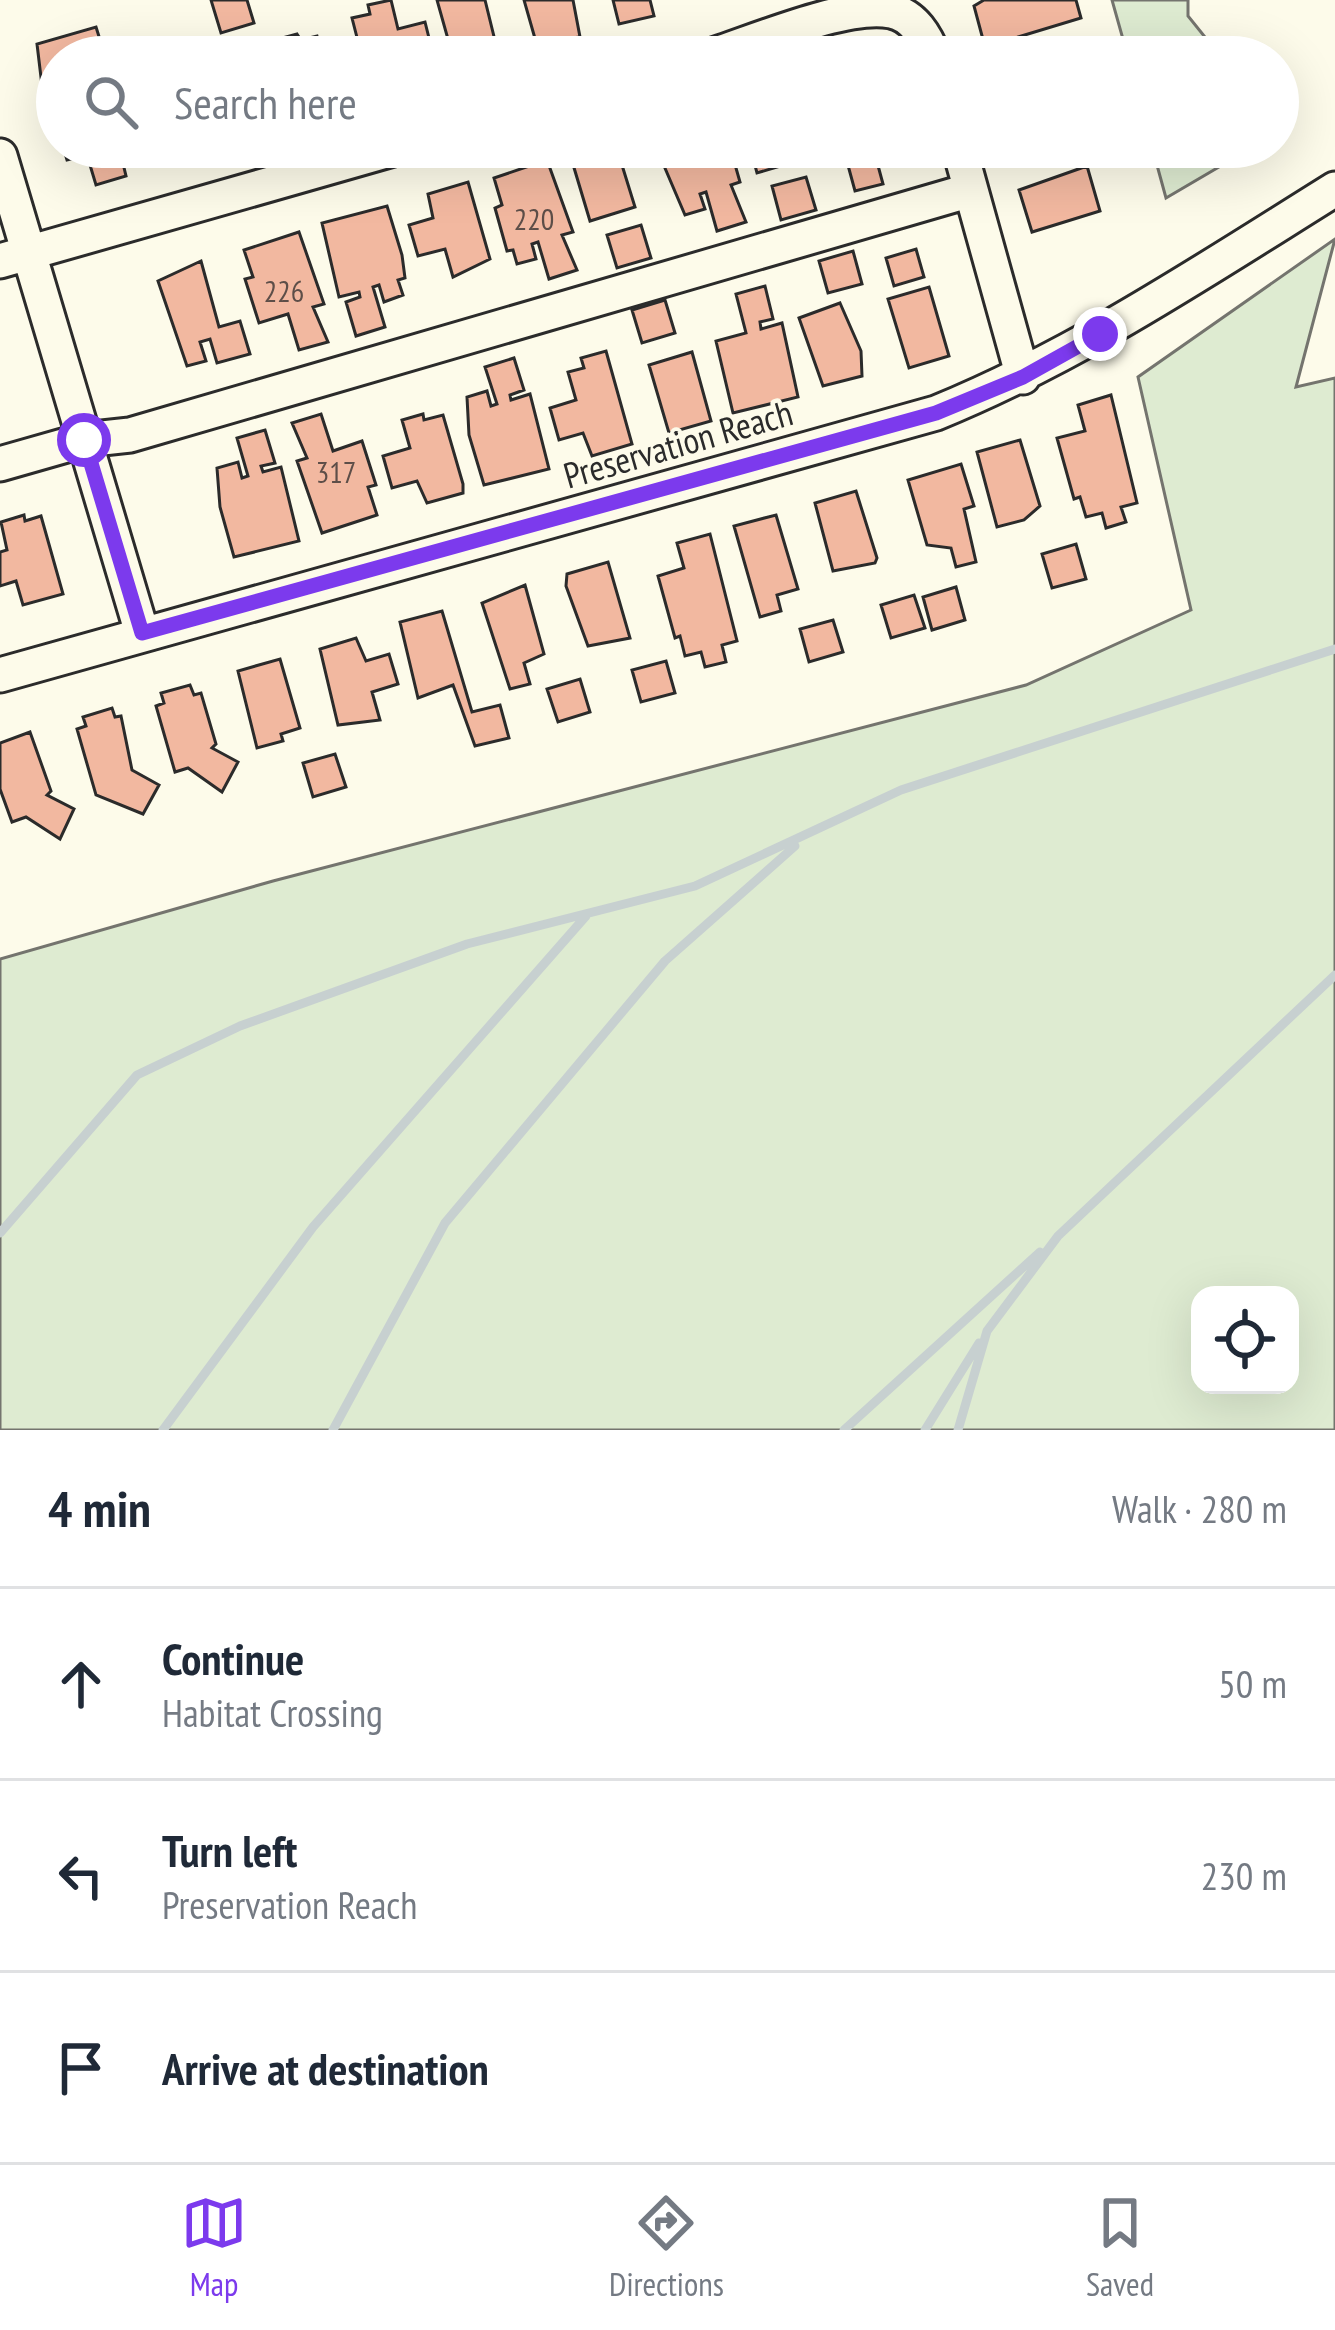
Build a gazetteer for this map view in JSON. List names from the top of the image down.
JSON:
{
  "streets": {
    "street": ["Preservation Reach"]
  },
  "house_numbers": ["220", "226", "317"],
  "page": {
    "search": "Search here",
    "heading": ["4 min", "Walk · 280 m"],
    "list": [
      ["Continue", "Habitat Crossing", "50 m"],
      ["Turn left", "Preservation Reach", "230 m"],
      "Arrive at destination"
    ],
    "nav": ["Map", "Directions", "Saved"]
  }
}
